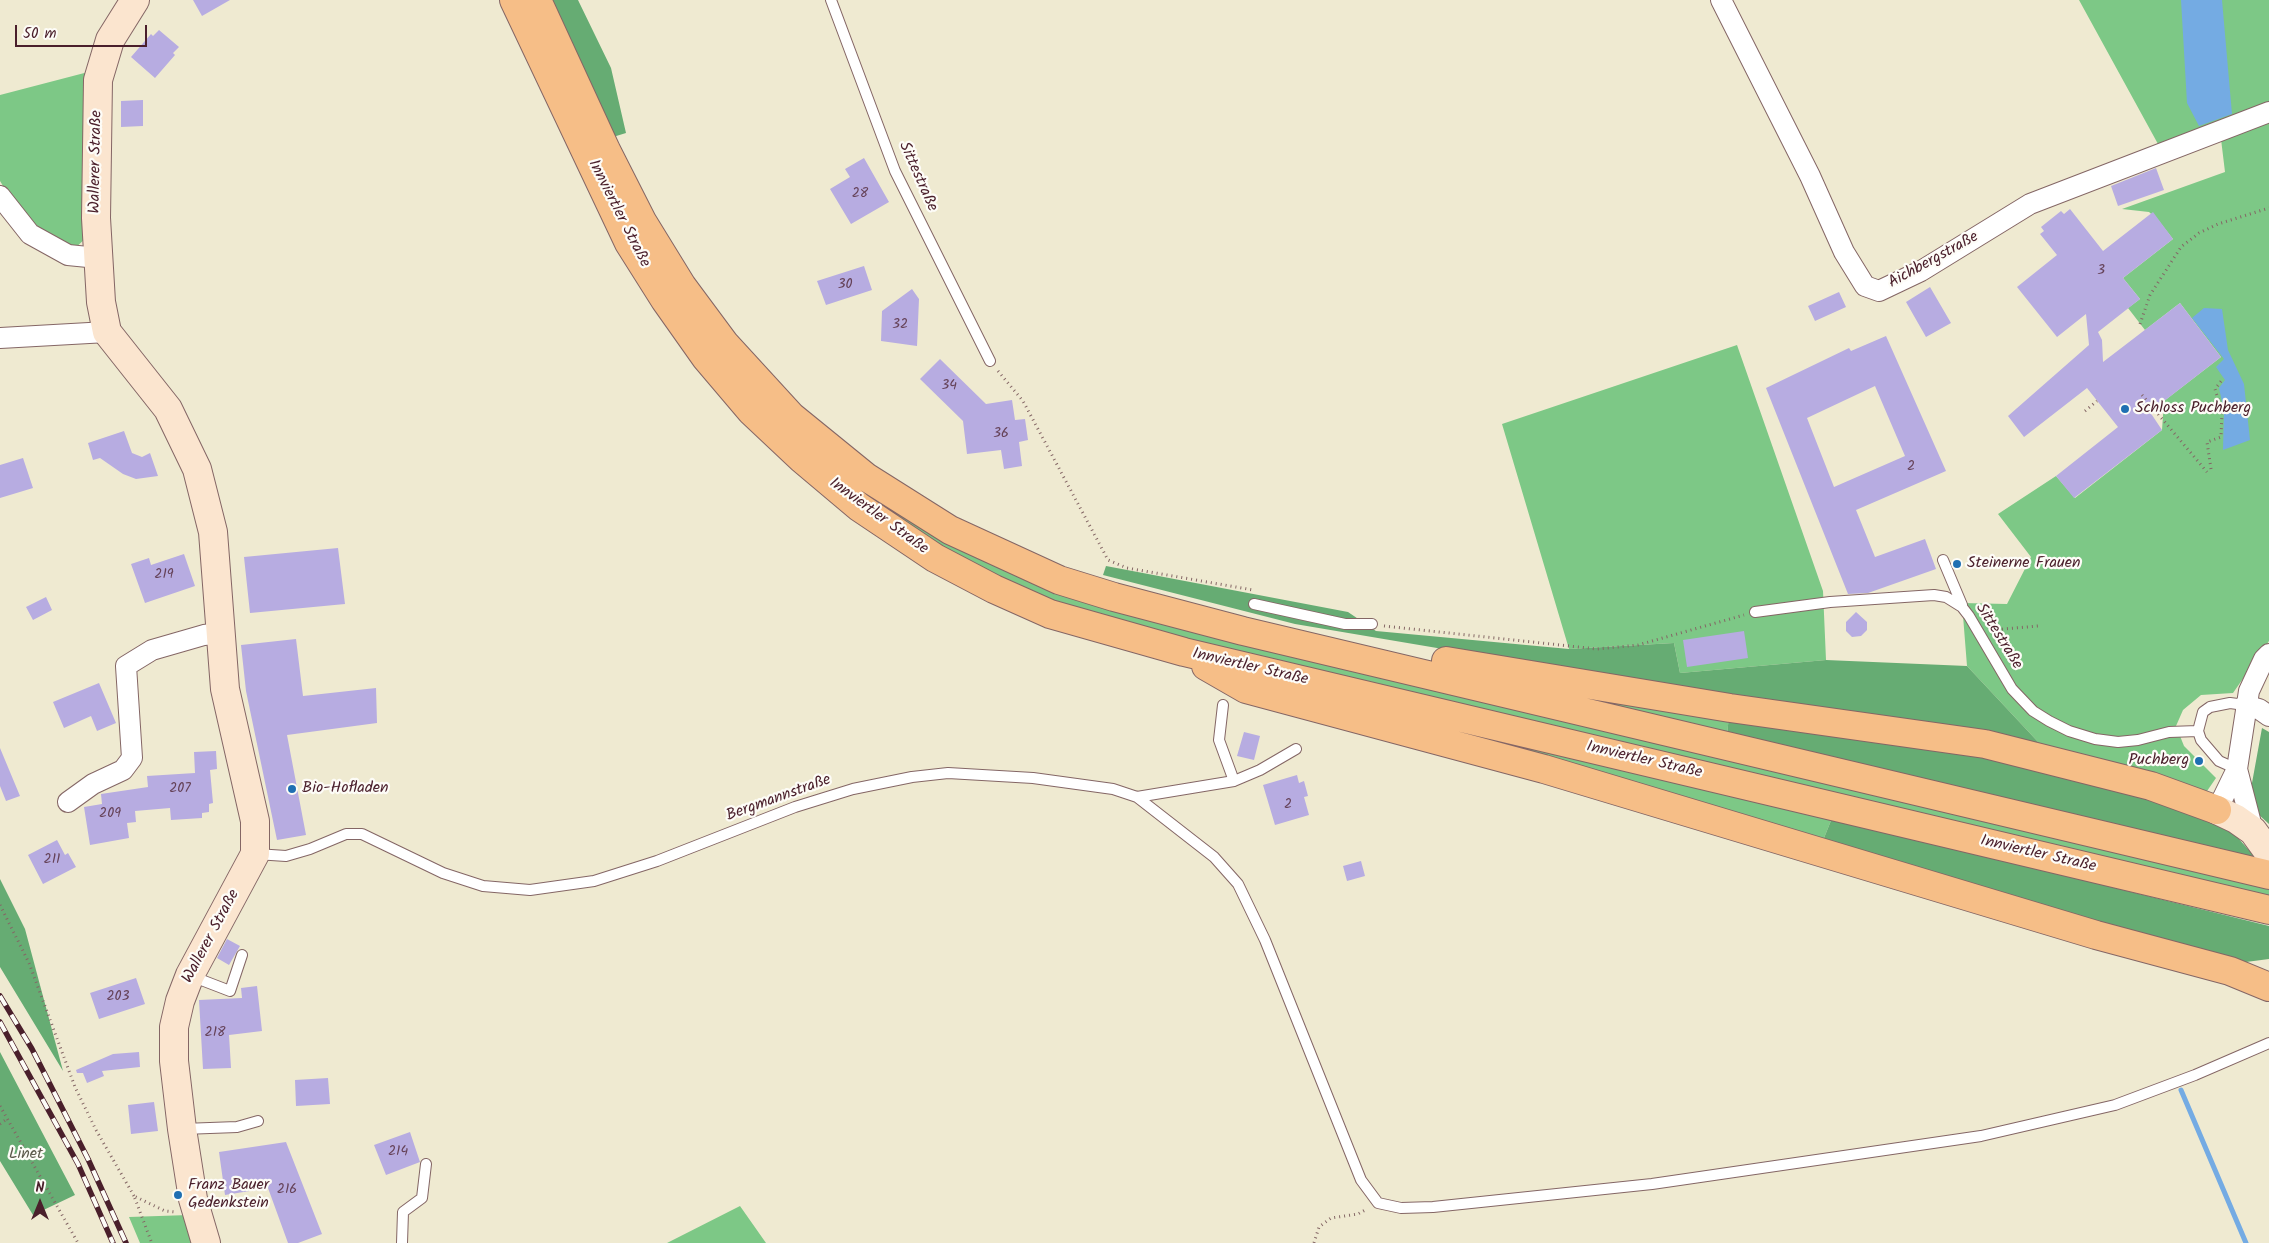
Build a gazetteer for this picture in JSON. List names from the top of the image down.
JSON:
{
  "streets": {
    "main road": ["Innviertler Straße"],
    "street": ["Wallerer Straße", "Aichbergstraße"],
    "lane": ["Sittestraße", "Bergmannstraße"]
  },
  "crossings": [
    ["Wallerer Straße", "Bergmannstraße"]
  ],
  "parks": ["Linet"],
  "places": [
    "Schloss Puchberg",
    "Steinerne Frauen",
    "Puchberg",
    "Bio-Hofladen",
    "Franz Bauer Gedenkstein"
  ],
  "house_numbers": [
    "28",
    "3",
    "30",
    "32",
    "34",
    "36",
    "2",
    "219",
    "207",
    "2",
    "209",
    "211",
    "203",
    "218",
    "214",
    "216"
  ],
  "scale_bar": "50 m",
  "north": "top"
}
